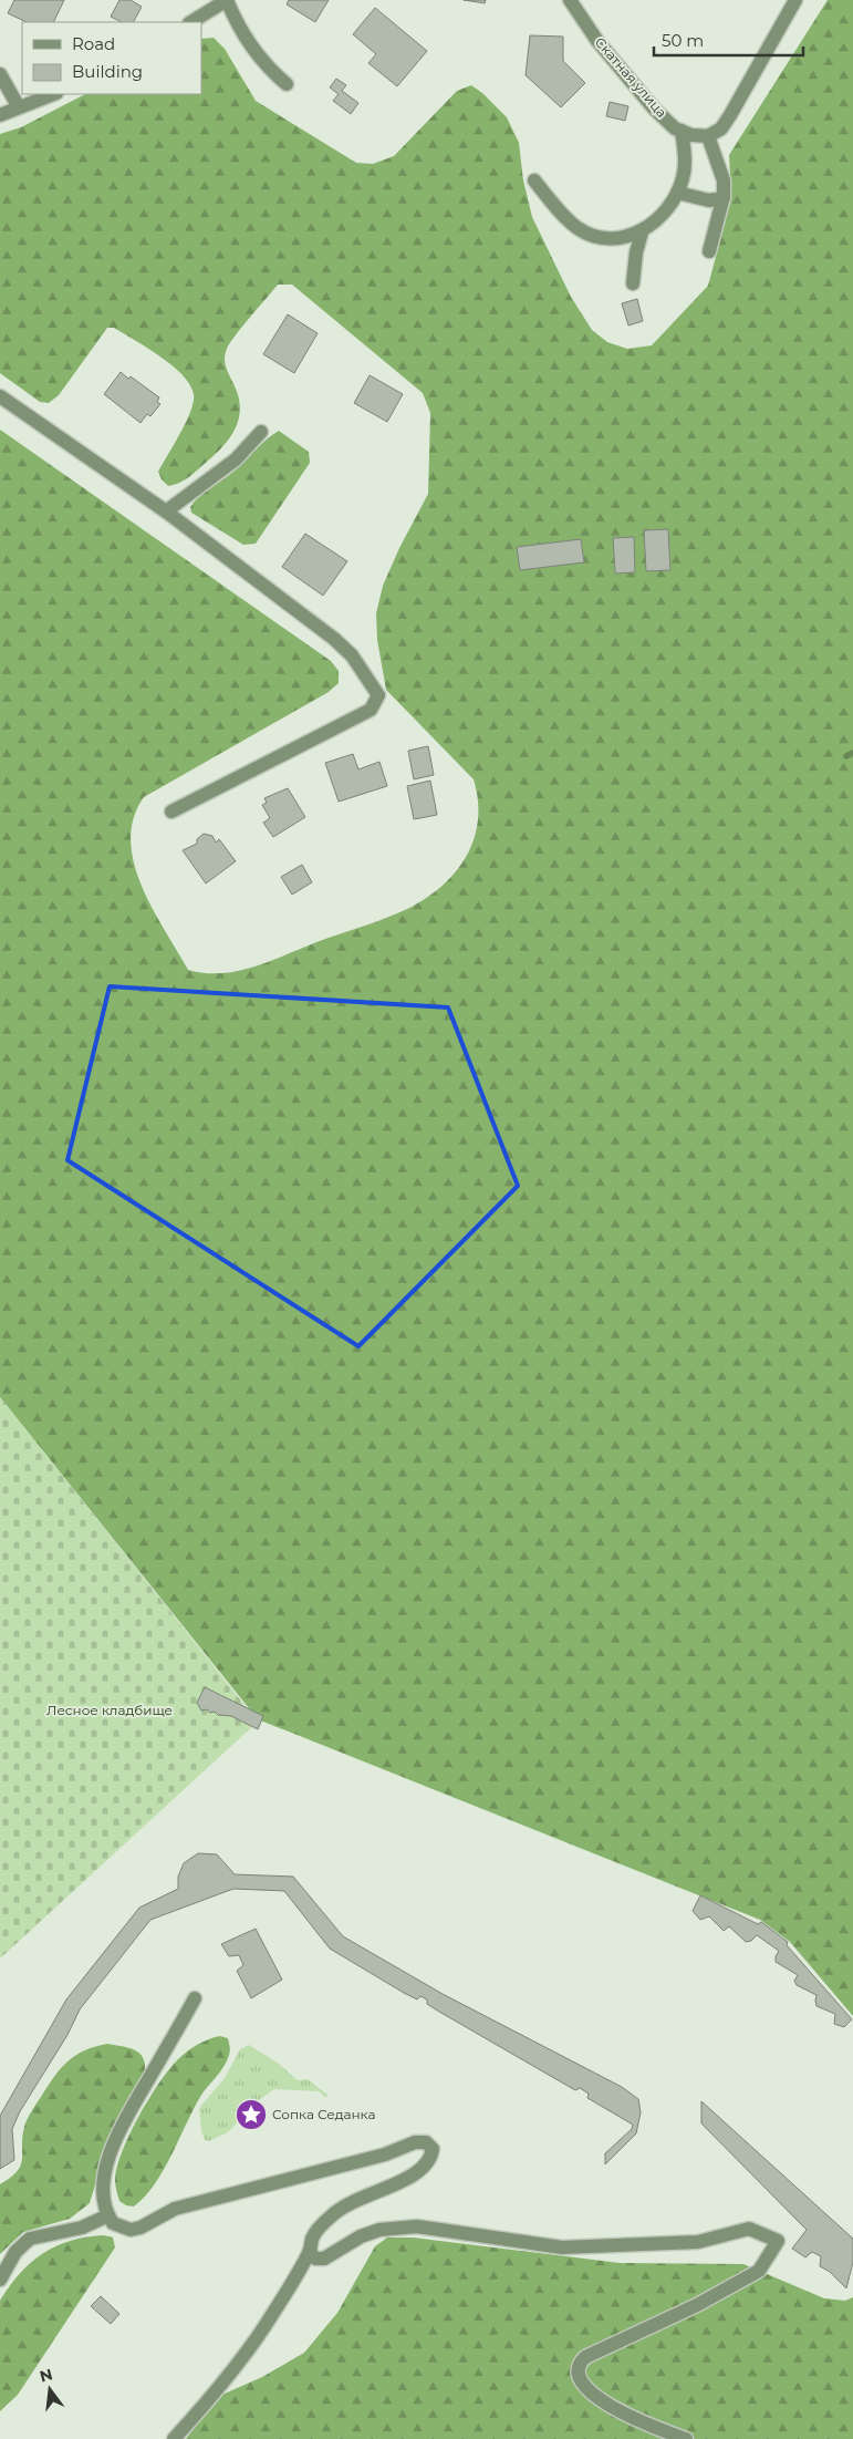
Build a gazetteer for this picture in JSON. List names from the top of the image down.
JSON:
{
  "streets": {
    "street": ["Скатная улица"]
  },
  "parks": ["Лесное кладбище"],
  "places": {
    "place": ["Сопка Седанка"]
  },
  "legend": ["Road", "Building"],
  "scale_bar": "50 m",
  "north": "top"
}
